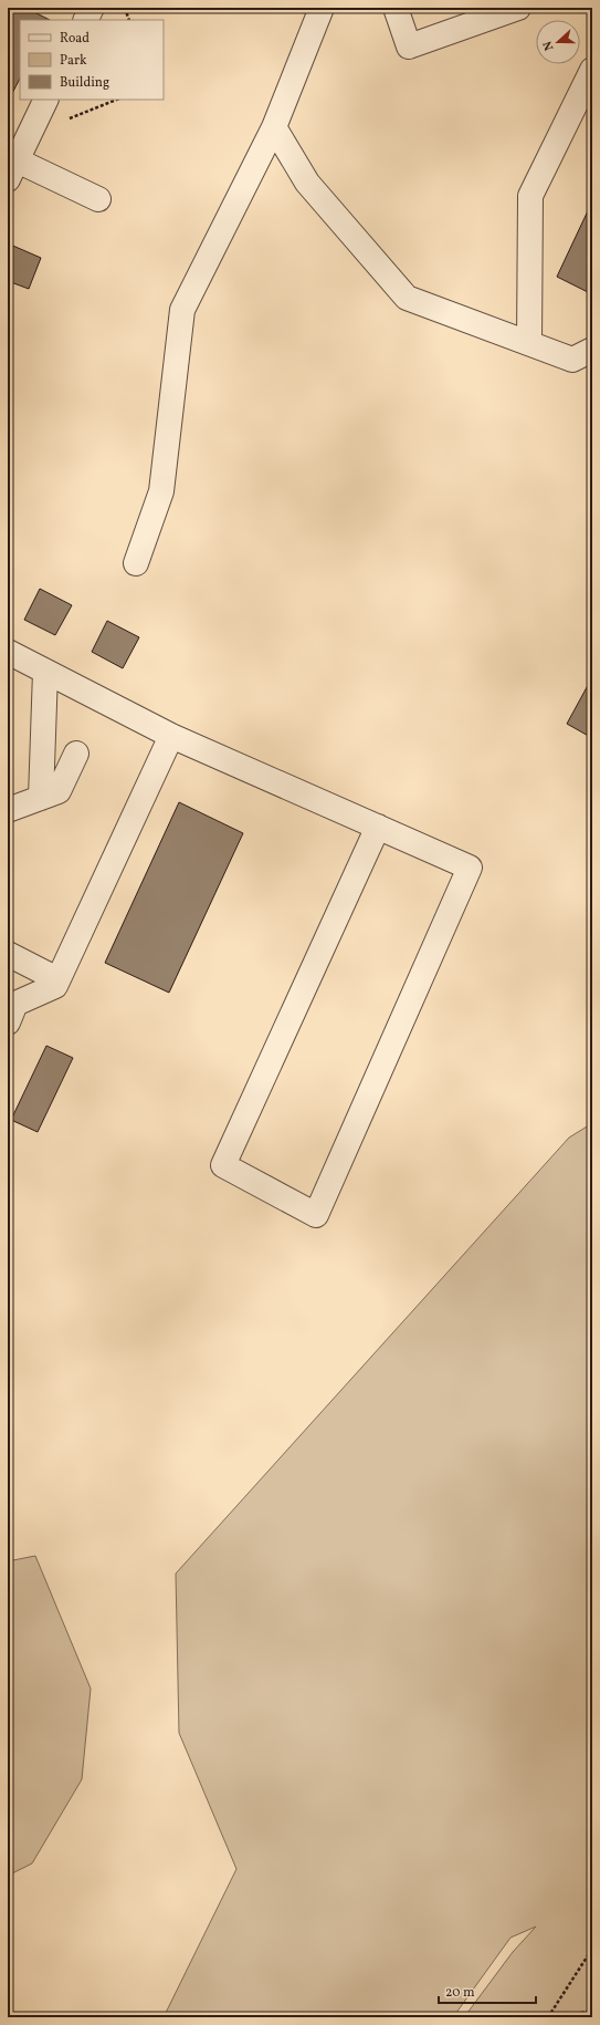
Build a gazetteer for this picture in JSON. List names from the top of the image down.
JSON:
{
  "legend": ["Road", "Park", "Building"],
  "scale_bar": "20 m",
  "north": "left"
}
